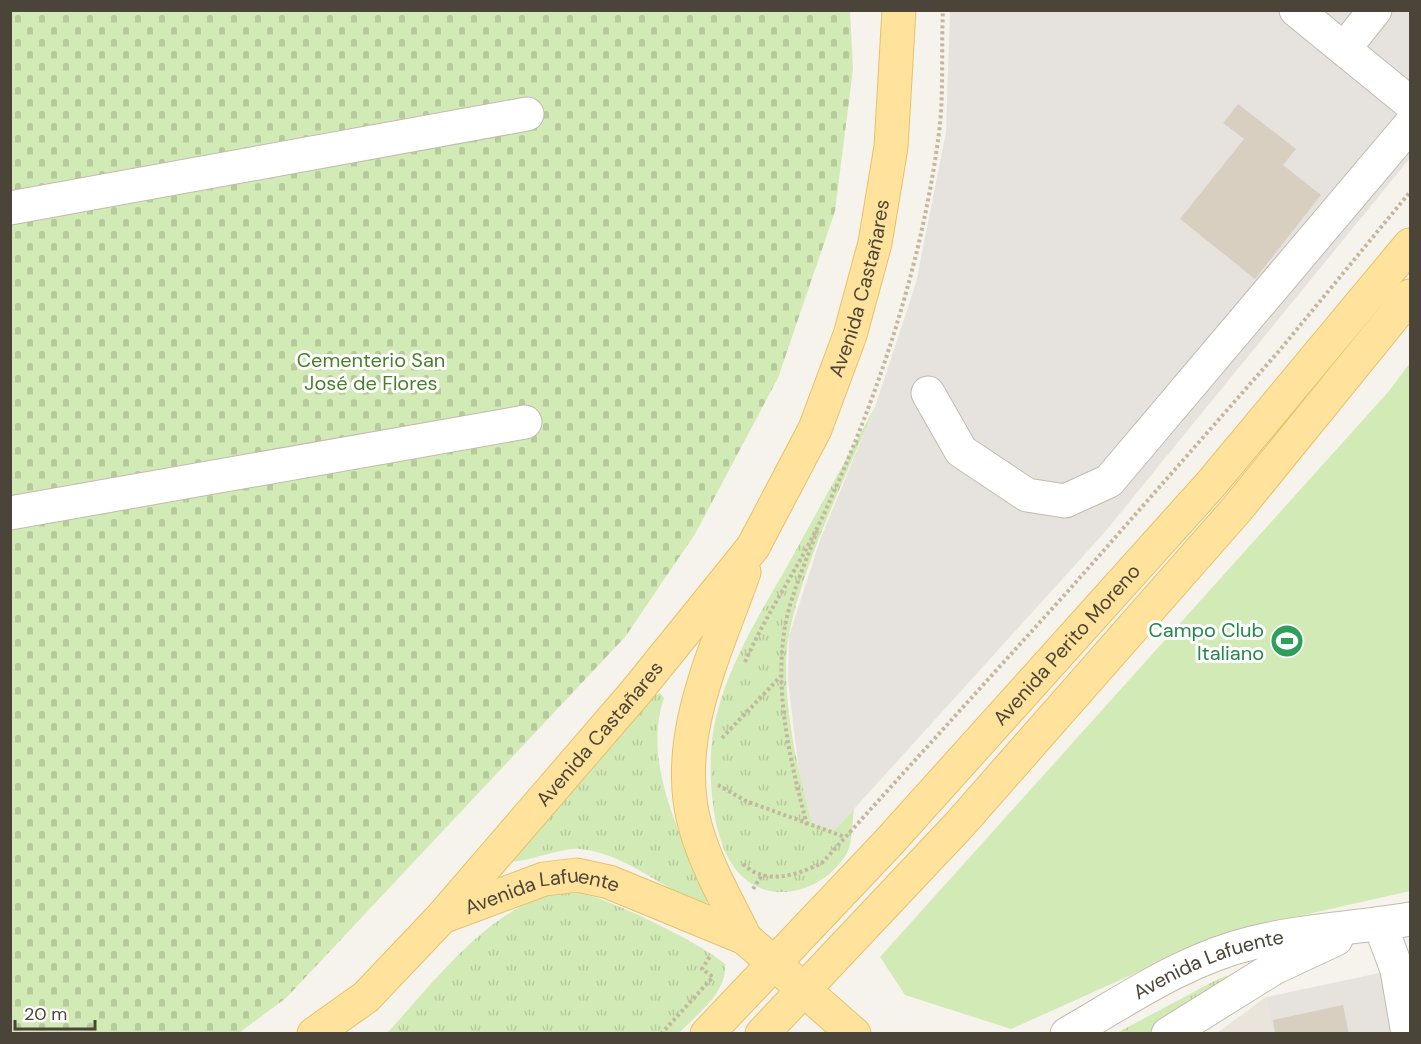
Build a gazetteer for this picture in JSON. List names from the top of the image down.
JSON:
{
  "streets": {
    "main road": ["Avenida Castañares", "Avenida Perito Moreno", "Avenida Lafuente"]
  },
  "crossings": [
    ["Avenida Castañares", "Avenida Lafuente"]
  ],
  "parks": ["Cementerio San José de Flores"],
  "places": {
    "sports": ["Campo Club Italiano"]
  },
  "scale_bar": "20 m"
}
